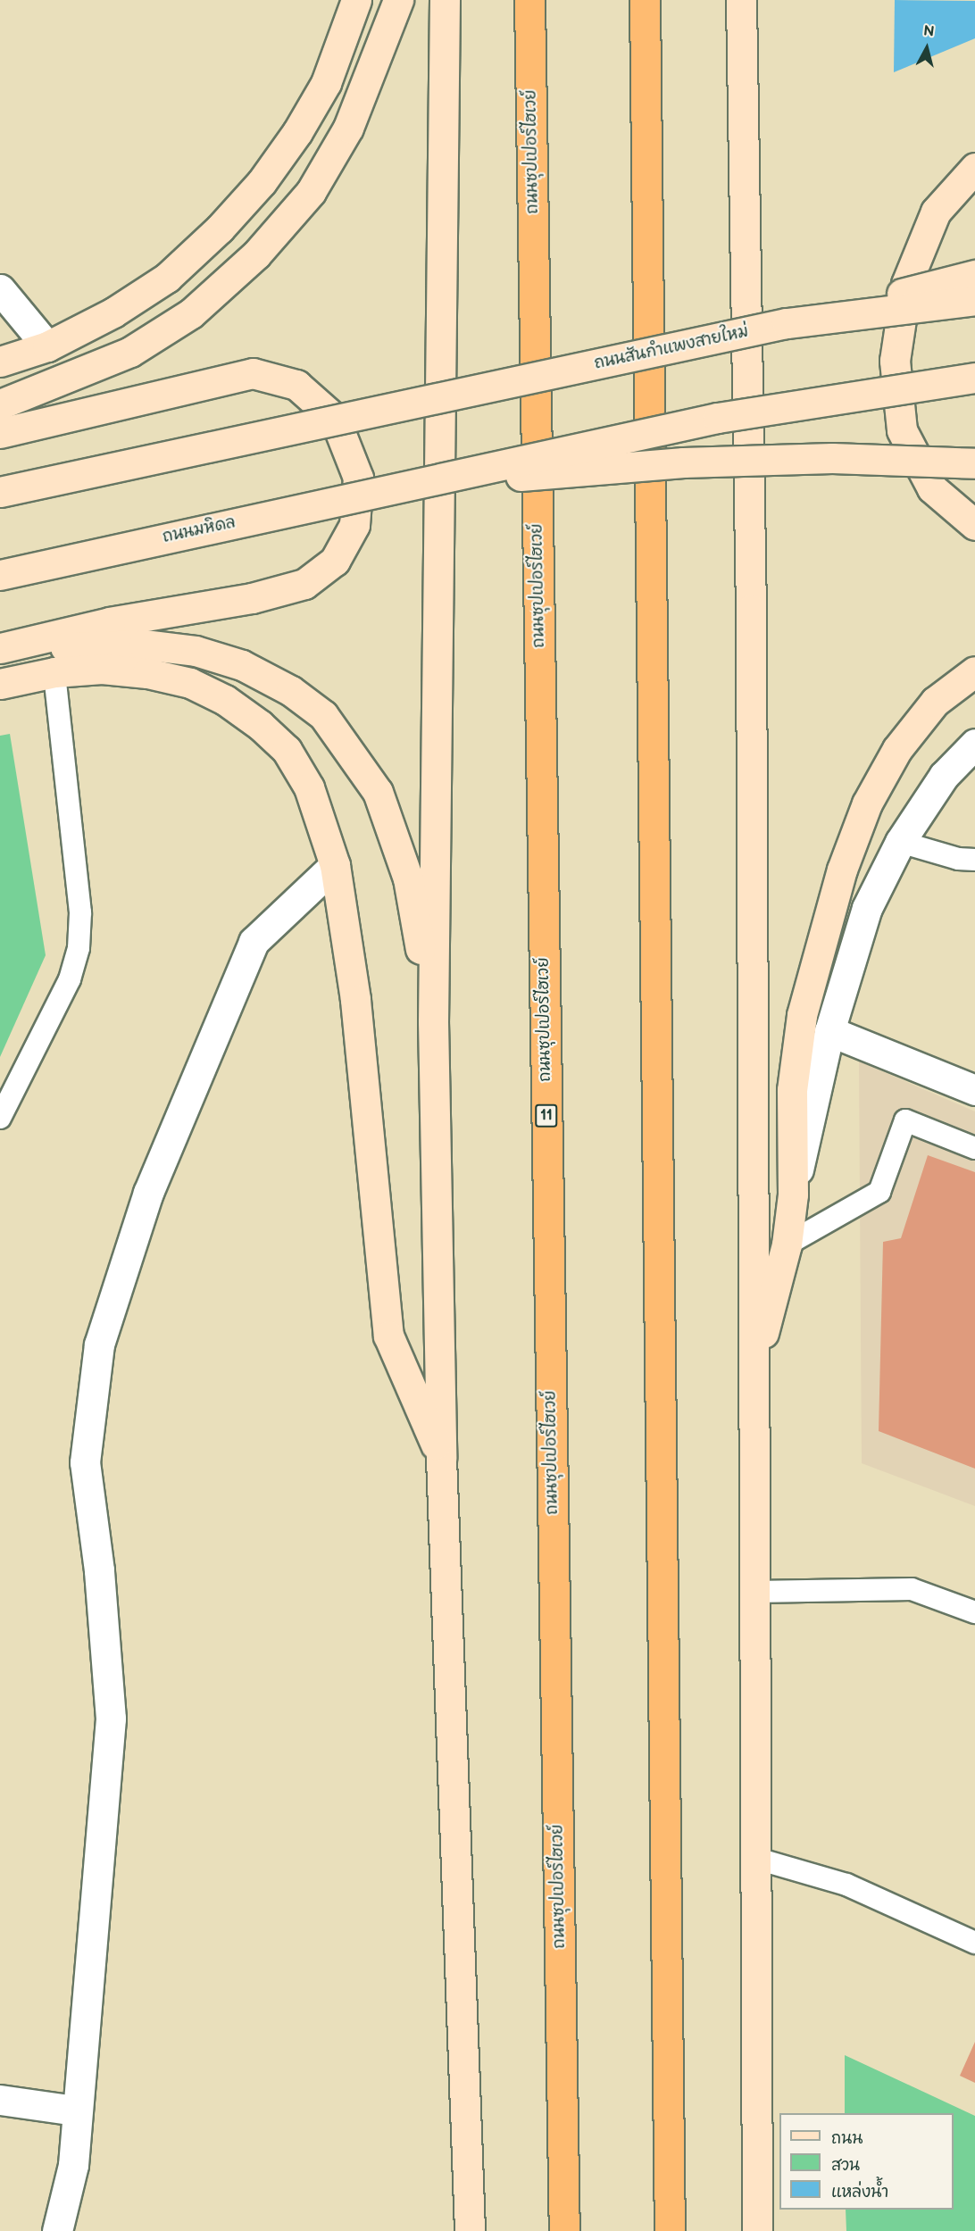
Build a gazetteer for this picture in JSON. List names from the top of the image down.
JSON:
{
  "streets": {
    "highway": ["ถนนซุปเปอร์ไฮเวย์", "11"],
    "main road": ["ถนนสันกำแพงสายใหม่", "ถนนมหิดล"]
  },
  "legend": ["ถนน", "สวน", "แหล่งน้ำ"],
  "north": "top"
}
